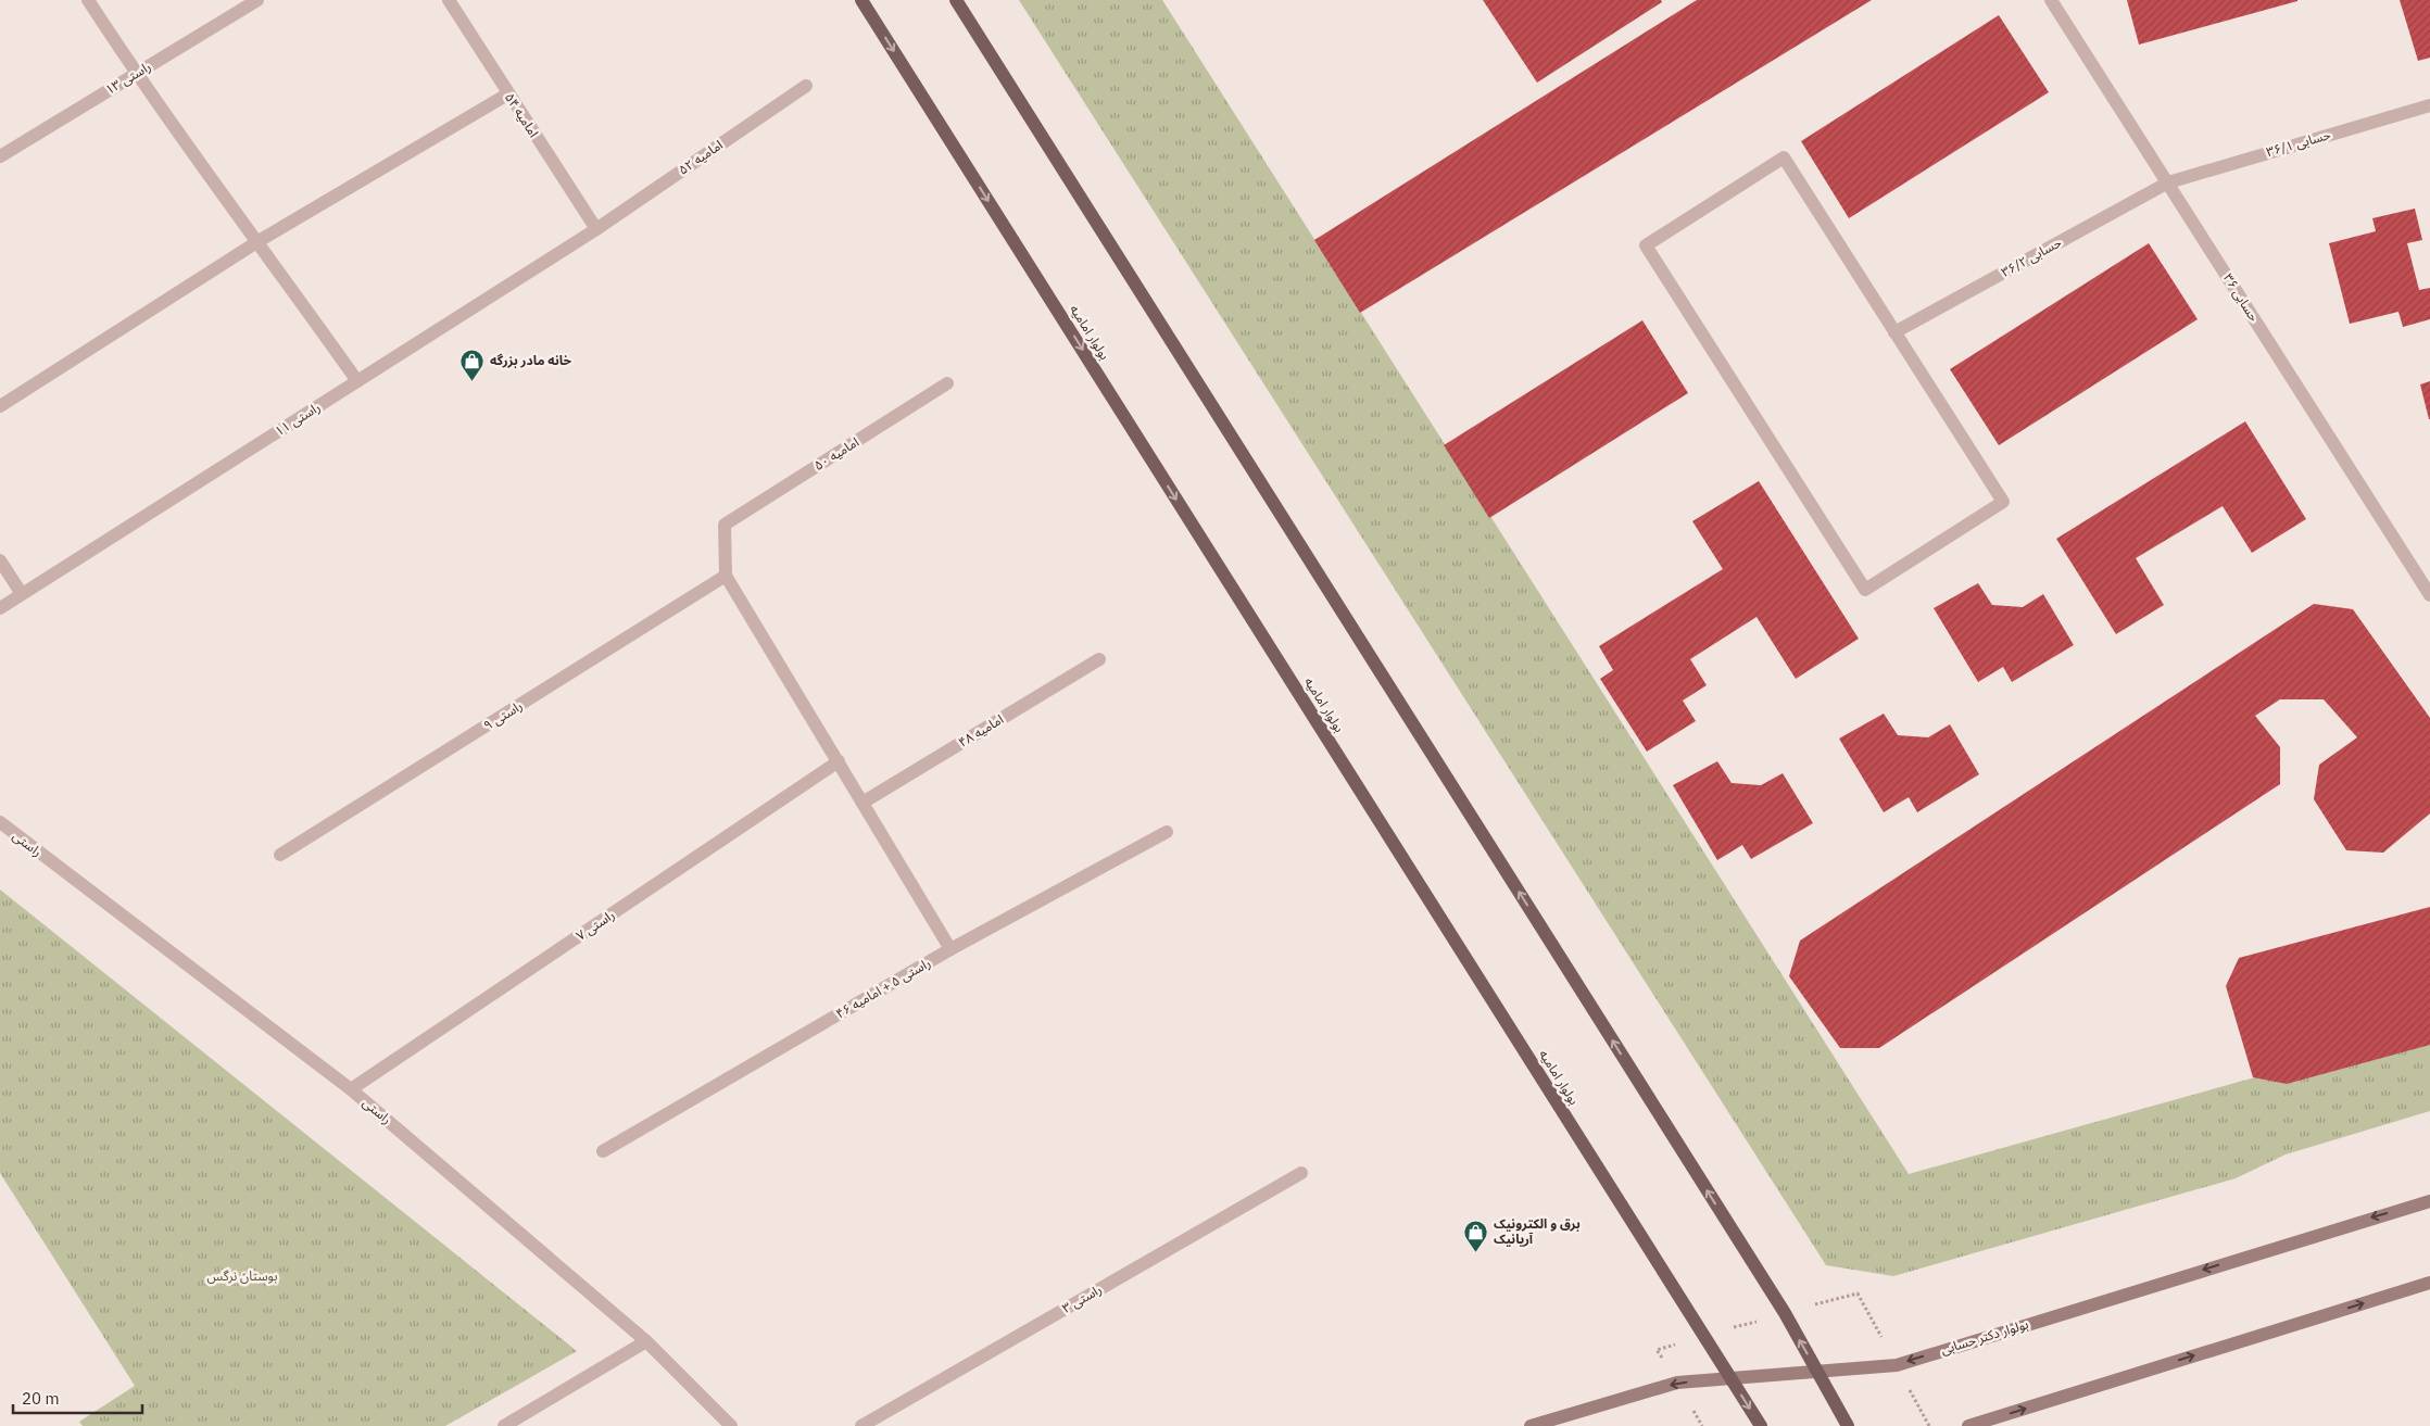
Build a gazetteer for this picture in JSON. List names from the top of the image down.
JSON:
{
  "streets": {
    "main road": ["بولوار امامیه", "بولوار دکتر حسابی"],
    "street": [
      "راستی ۱۳",
      "امامیه ۵۴",
      "حسابی ۳۶/۱",
      "امامیه ۵۲",
      "حسابی ۳۶/۲",
      "حسابی ۳۶",
      "راستی ۱۱",
      "امامیه ۵۰",
      "راستی ۹",
      "امامیه ۴۸",
      "راستی",
      "راستی ۷",
      "راستی ۵ + امامیه ۴۶",
      "راستی ۳"
    ]
  },
  "crossings": [
    ["امامیه ۵۴", "امامیه ۵۲"],
    ["امامیه ۵۴", "راستی ۱۱"],
    ["حسابی ۳۶/۱", "حسابی ۳۶/۲"],
    ["حسابی ۳۶/۱", "حسابی ۳۶"],
    ["امامیه ۵۲", "راستی ۱۱"],
    ["حسابی ۳۶/۲", "حسابی ۳۶"],
    ["بولوار امامیه", "بولوار دکتر حسابی"],
    ["امامیه ۵۰", "راستی ۹"],
    ["راستی", "راستی ۷"]
  ],
  "parks": ["بوستان نرگس"],
  "places": {
    "shop": ["خانه مادر بزرگه", "برق و الکترونیک آریانیک"]
  },
  "scale_bar": "20 m"
}
